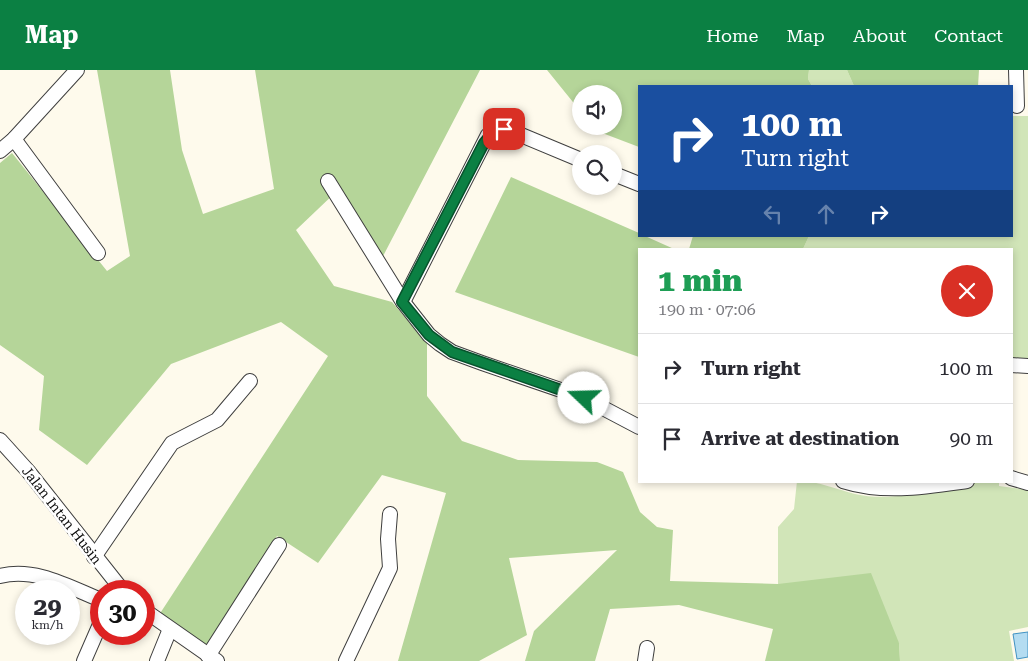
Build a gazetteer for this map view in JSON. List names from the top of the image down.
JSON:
{
  "streets": {
    "street": ["Jalan Intan Husin"]
  },
  "page": {
    "header": "Map",
    "nav": [
      "Home",
      "Map",
      "About",
      "Contact"
    ],
    "turn": ["100 m", "Turn right"],
    "heading": ["1 min", "190 m · 07:06"],
    "list": [
      {
        "name": "Turn right",
        "value": "100 m"
      },
      {
        "name": "Arrive at destination",
        "value": "90 m"
      }
    ],
    "speed": "29 km/h",
    "limit": "30"
  }
}
